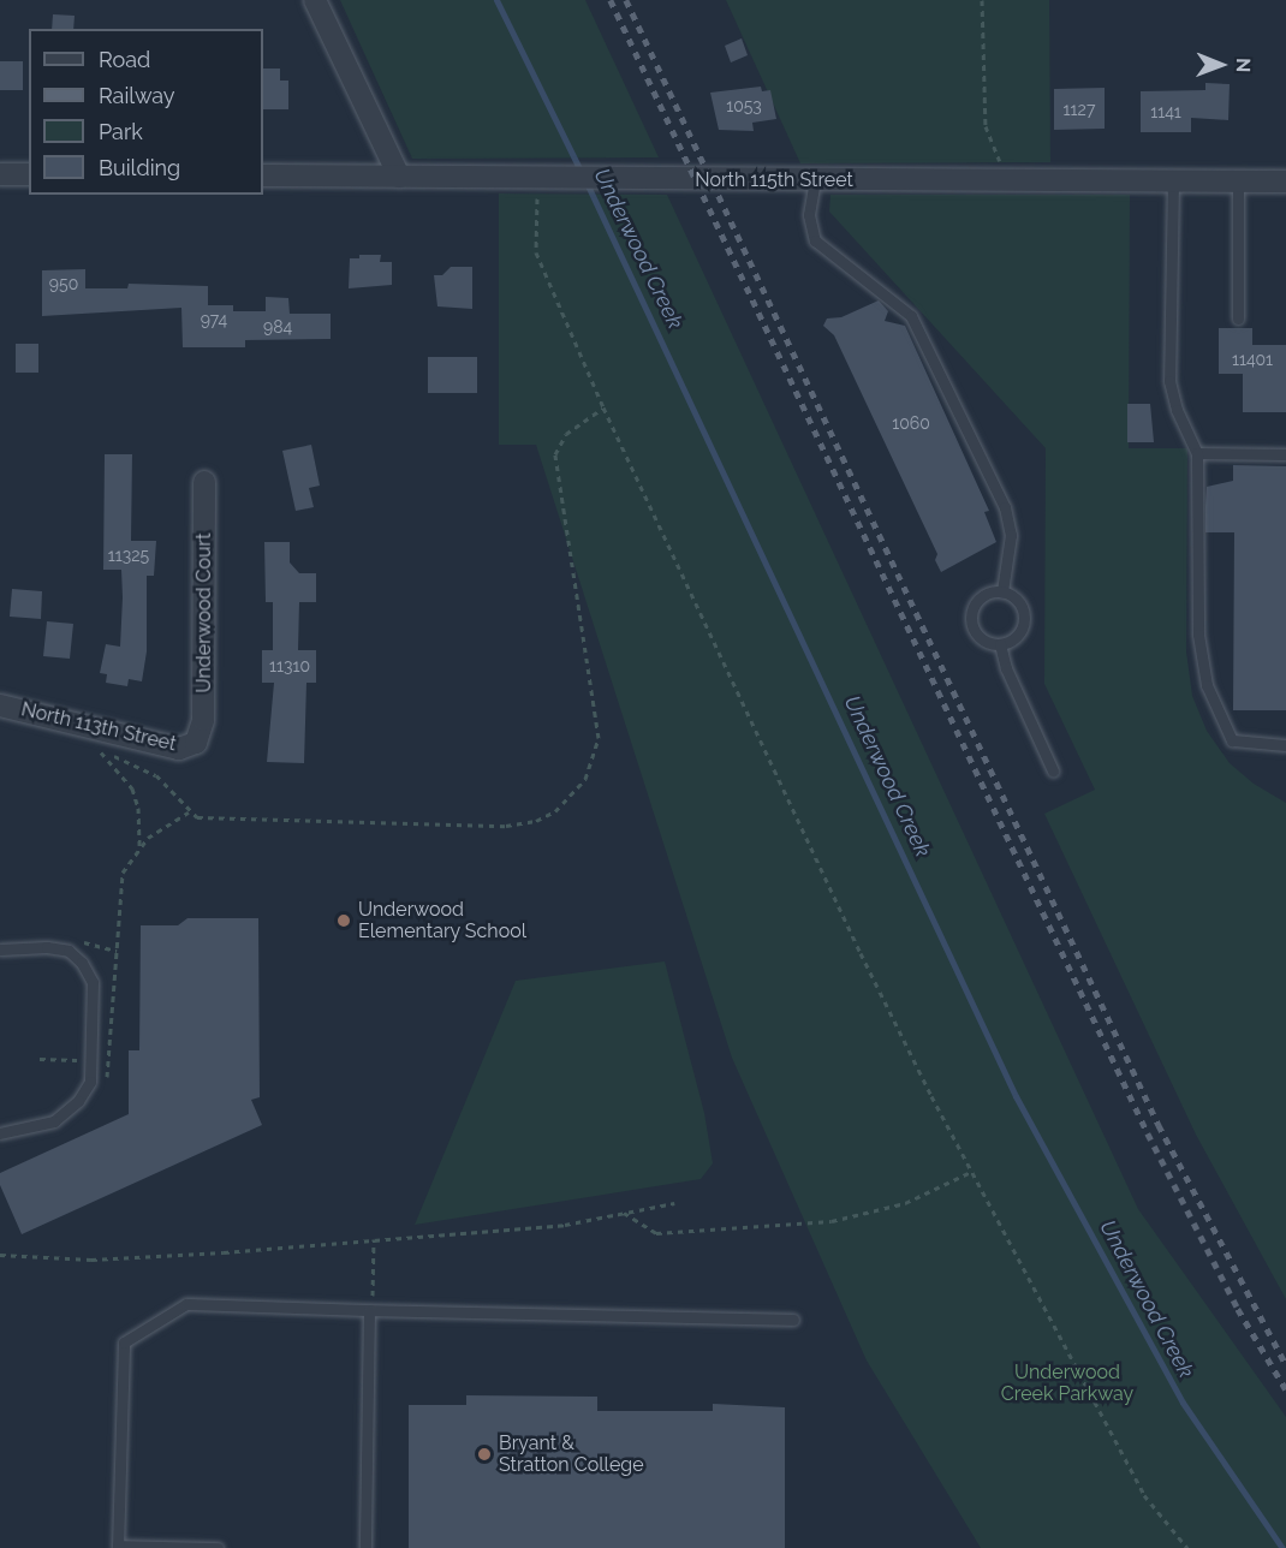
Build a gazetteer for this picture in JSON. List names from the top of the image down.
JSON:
{
  "streets": {
    "street": ["North 115th Street", "Underwood Court", "North 113th Street"]
  },
  "crossings": [
    ["Underwood Court", "North 113th Street"]
  ],
  "water": ["Underwood Creek"],
  "parks": ["Underwood Creek Parkway"],
  "places": ["Underwood Elementary School", "Bryant & Stratton College"],
  "house_numbers": [
    "1053",
    "1127",
    "1141",
    "950",
    "974",
    "984",
    "11401",
    "1060",
    "11325",
    "11310"
  ],
  "legend": [
    "Road",
    "Railway",
    "Park",
    "Building"
  ],
  "north": "right"
}
